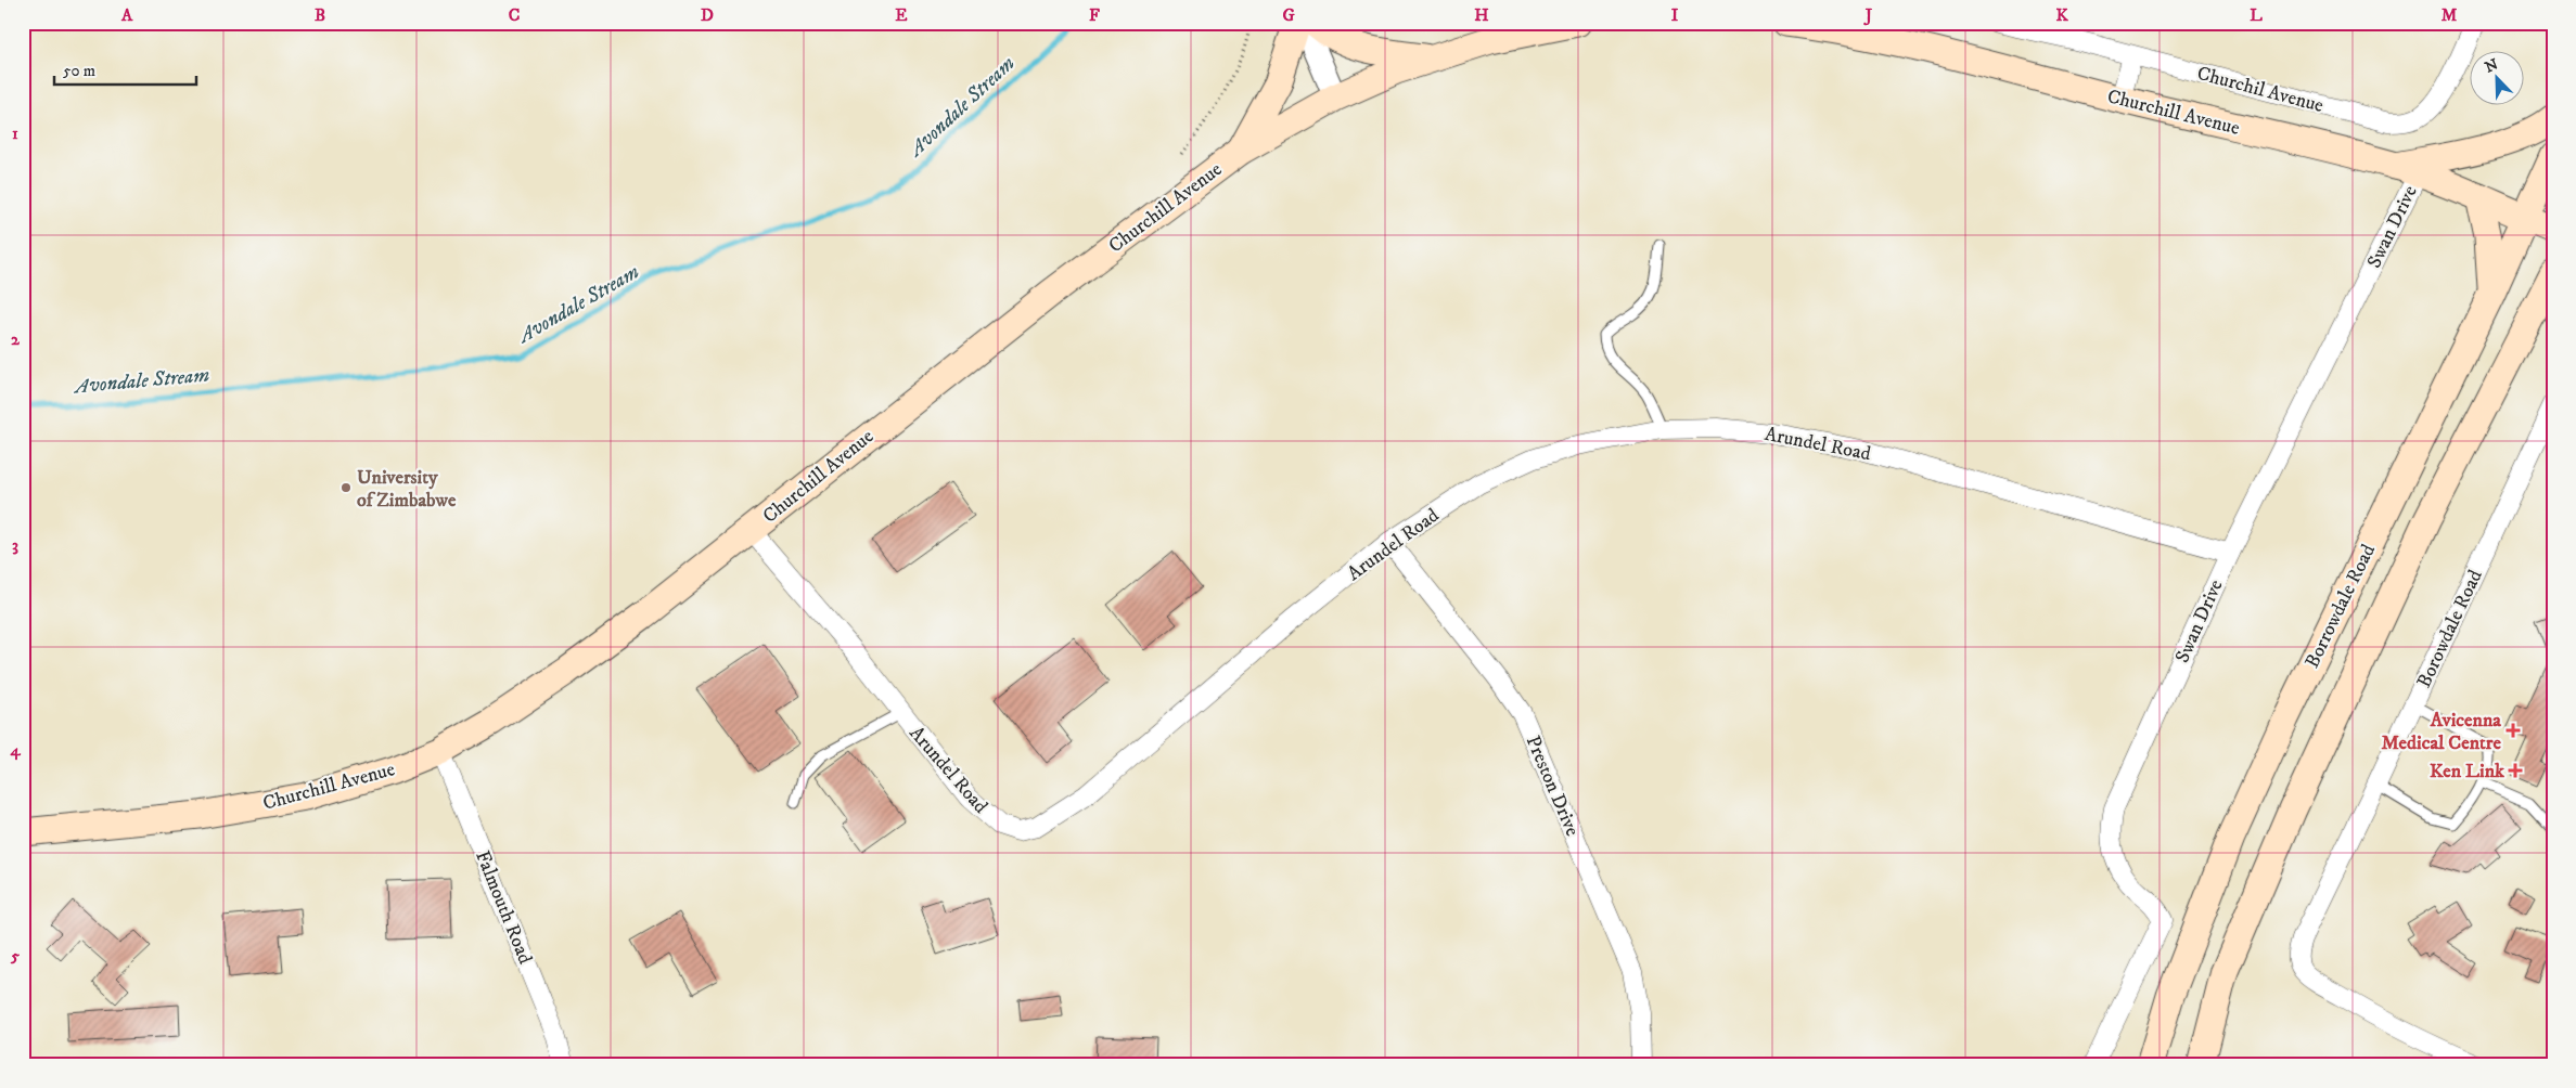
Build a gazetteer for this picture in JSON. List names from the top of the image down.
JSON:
{
  "streets": {
    "main road": ["Churchill Avenue", "Borrowdale Road"],
    "street": [
      "Churchil Avenue",
      "Swan Drive",
      "Arundel Road",
      "Borowdale Road",
      "Preston Drive",
      "Falmouth Road"
    ]
  },
  "crossings": [
    ["Churchill Avenue", "Swan Drive"],
    ["Churchill Avenue", "Arundel Road"],
    ["Churchill Avenue", "Borrowdale Road"],
    ["Churchill Avenue", "Falmouth Road"],
    ["Swan Drive", "Arundel Road"],
    ["Arundel Road", "Preston Drive"]
  ],
  "water": ["Avondale Stream"],
  "places": {
    "other": ["University of Zimbabwe"],
    "health": ["Avicenna Medical Centre", "Ken Link"]
  },
  "scale_bar": "50 m",
  "north": "top left",
  "grid": {
    "columns": [
      "A",
      "B",
      "C",
      "D",
      "E",
      "F",
      "G",
      "H",
      "I",
      "J",
      "K",
      "L",
      "M"
    ],
    "rows": [
      "1",
      "2",
      "3",
      "4",
      "5"
    ]
  }
}
